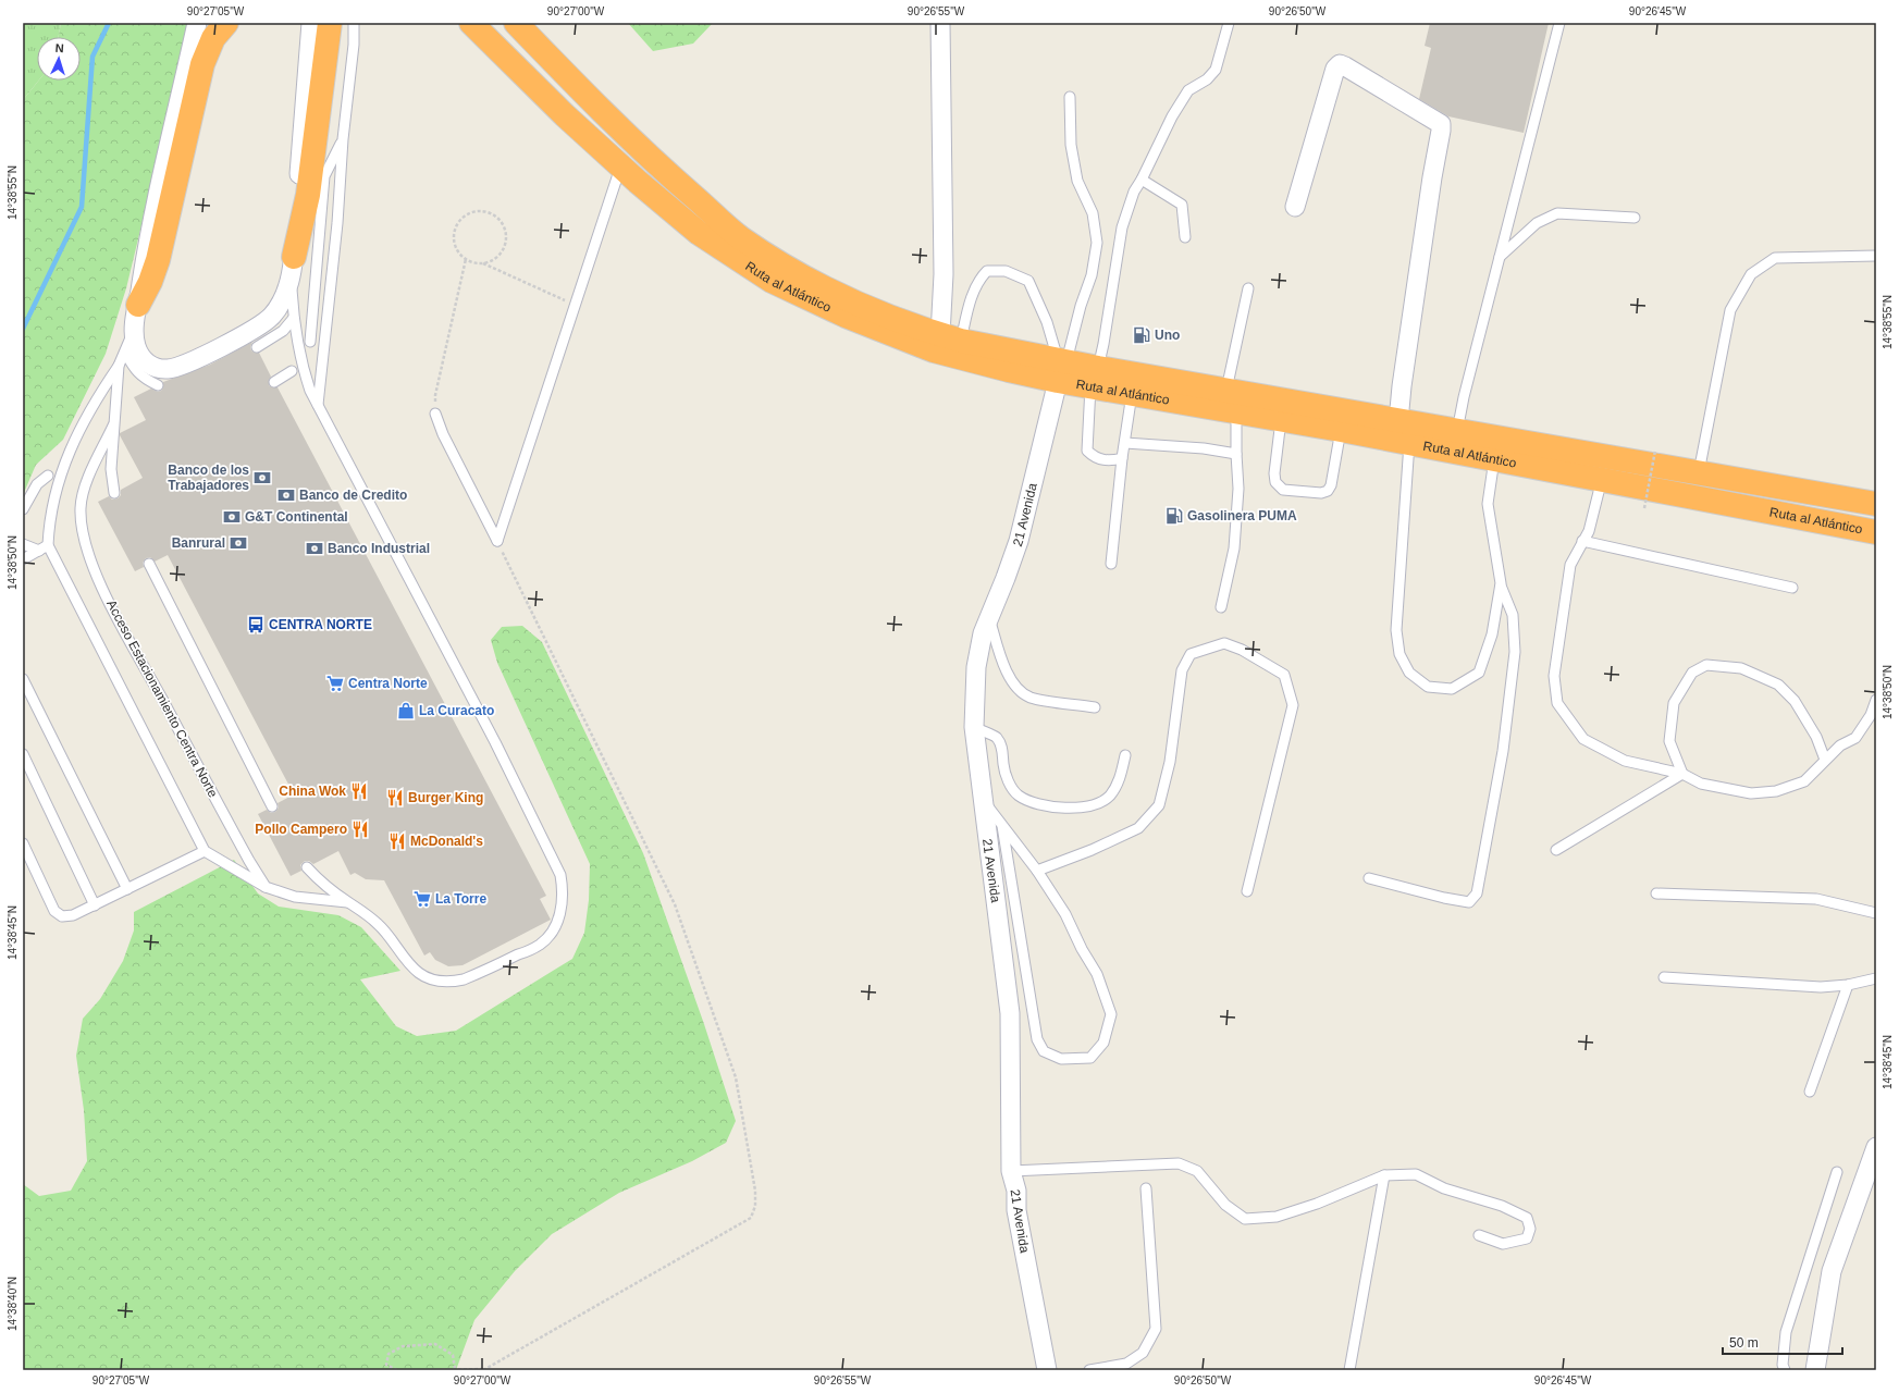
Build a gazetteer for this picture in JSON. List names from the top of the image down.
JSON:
{
  "streets": {
    "highway": ["Ruta al Atlántico"],
    "street": ["21 Avenida"],
    "lane": ["Acceso Estacionamiento Centra Norte"]
  },
  "crossings": [
    ["Ruta al Atlántico", "21 Avenida"]
  ],
  "places": {
    "fuel station": ["Uno", "Gasolinera PUMA"],
    "bank": [
      "Banco de los Trabajadores",
      "Banco de Credito",
      "G&T Continental",
      "Banrural",
      "Banco Industrial"
    ],
    "bus stop": ["CENTRA NORTE"],
    "supermarket": ["Centra Norte", "La Torre"],
    "shop": ["La Curacato"],
    "restaurant": [
      "China Wok",
      "Burger King",
      "Pollo Campero",
      "McDonald's"
    ]
  },
  "scale_bar": "50 m",
  "north": "top",
  "coordinates": [
    "90°27'05\"W",
    "90°27'00\"W",
    "90°26'55\"W",
    "90°26'50\"W",
    "90°26'45\"W",
    "14°38'55\"N",
    "14°38'50\"N",
    "14°38'45\"N",
    "14°38'40\"N"
  ]
}
